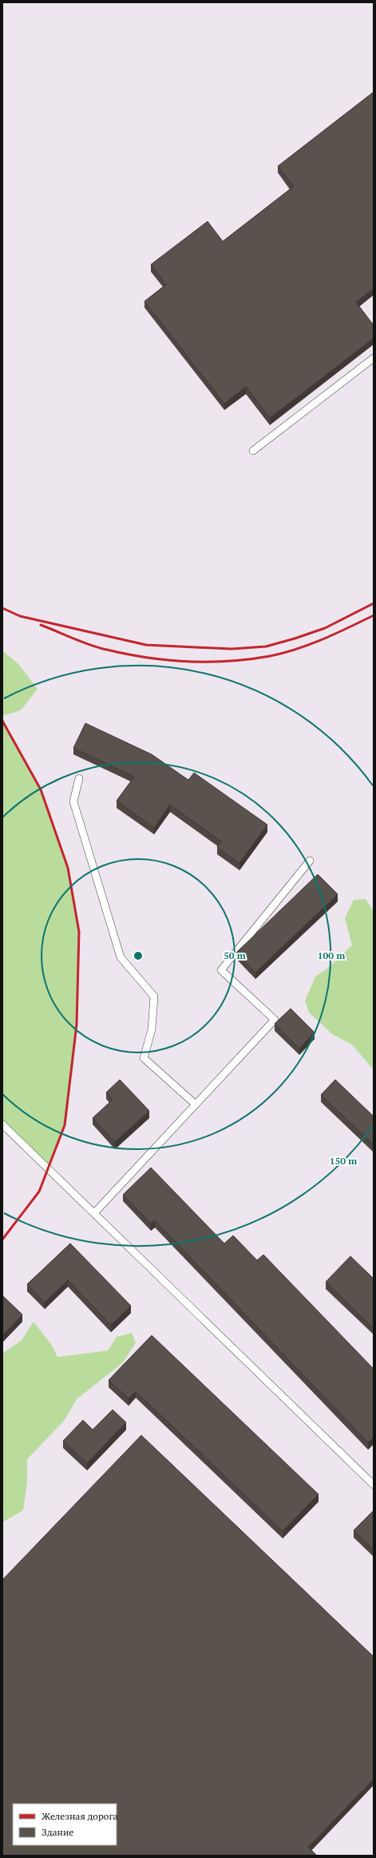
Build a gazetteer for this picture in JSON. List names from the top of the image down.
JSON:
{
  "legend": ["Железная дорога", "Здание"],
  "rings": ["50 m", "100 m", "150 m"]
}
